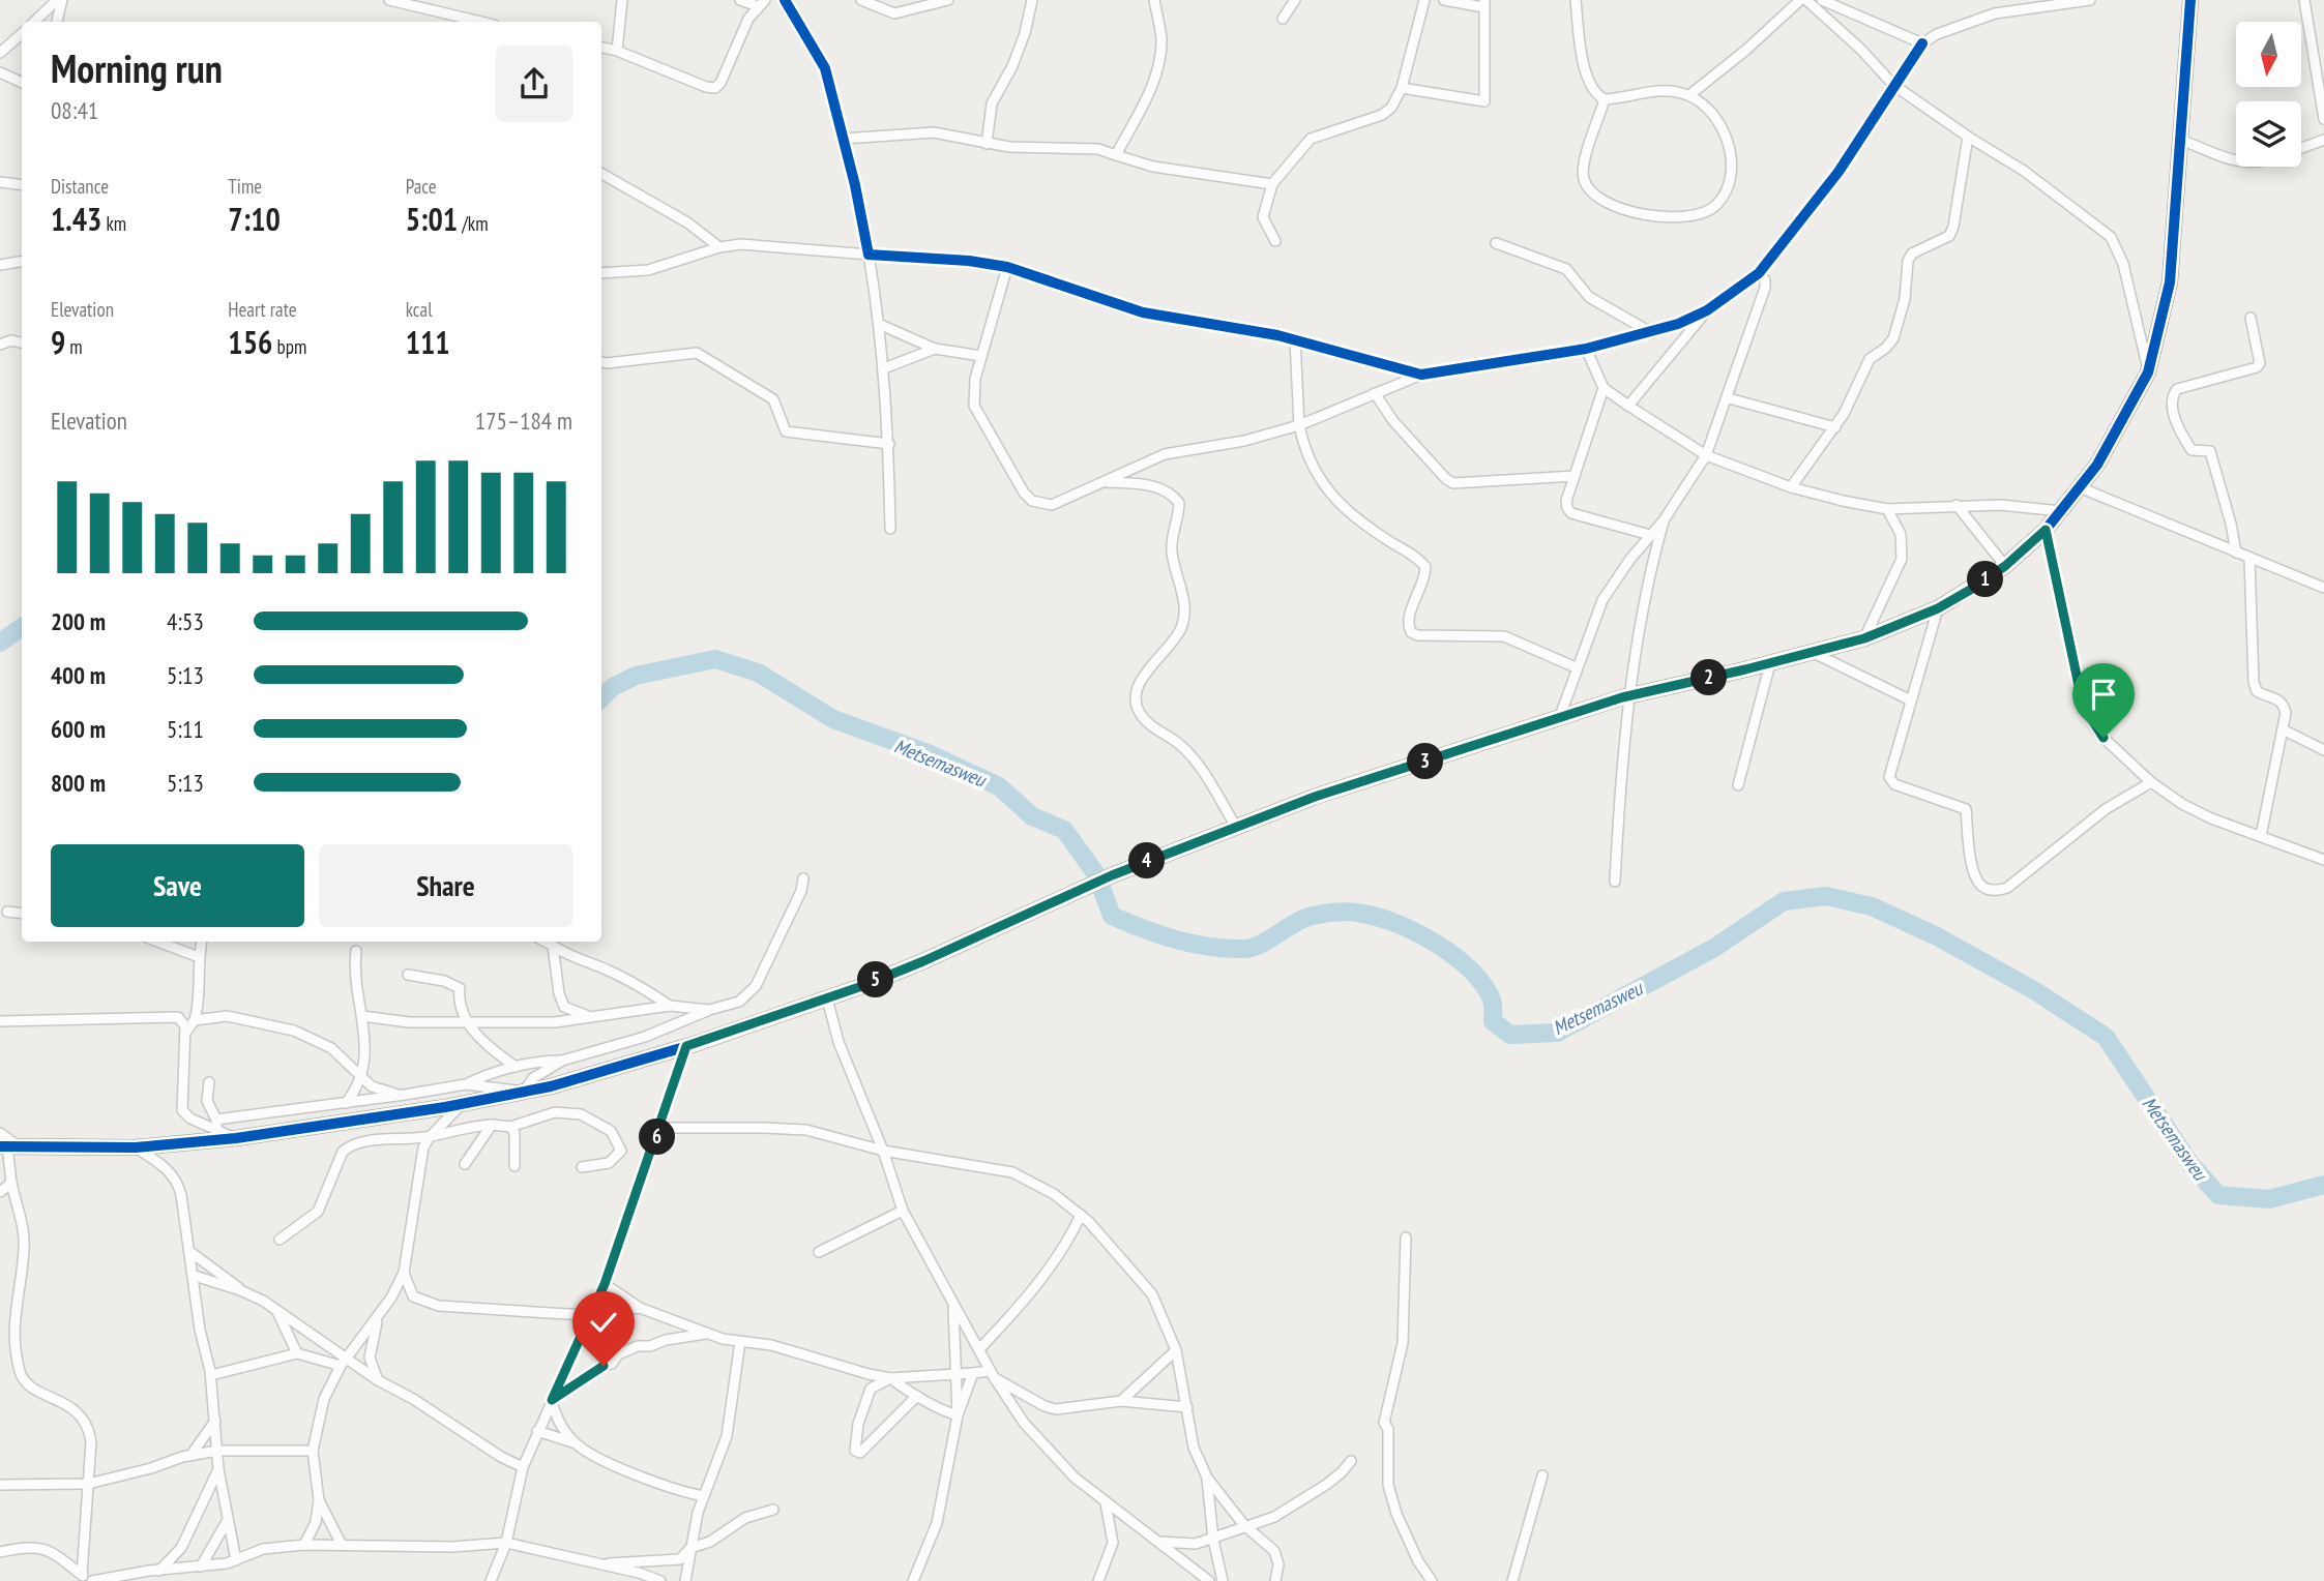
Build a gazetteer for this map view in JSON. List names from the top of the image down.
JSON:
{
  "water": ["Metsemasweu"],
  "north": "bottom",
  "page": {
    "heading": ["Morning run", "08:41"],
    "stats": [
      ["Distance", "1.43 km"],
      ["Time", "7:10"],
      ["Pace", "5:01 /km"],
      ["Elevation", "9 m"],
      ["Heart rate", "156 bpm"],
      ["kcal", "111"]
    ],
    "chart": ["Elevation", "175–184 m"],
    "pins": [
      "1",
      "2",
      "3",
      "4",
      "5",
      "6"
    ],
    "list": [
      {
        "name": "200 m",
        "note": "4:53"
      },
      {
        "name": "400 m",
        "note": "5:13"
      },
      {
        "name": "600 m",
        "note": "5:11"
      },
      {
        "name": "800 m",
        "note": "5:13"
      }
    ],
    "buttons": ["Save", "Share"]
  }
}
